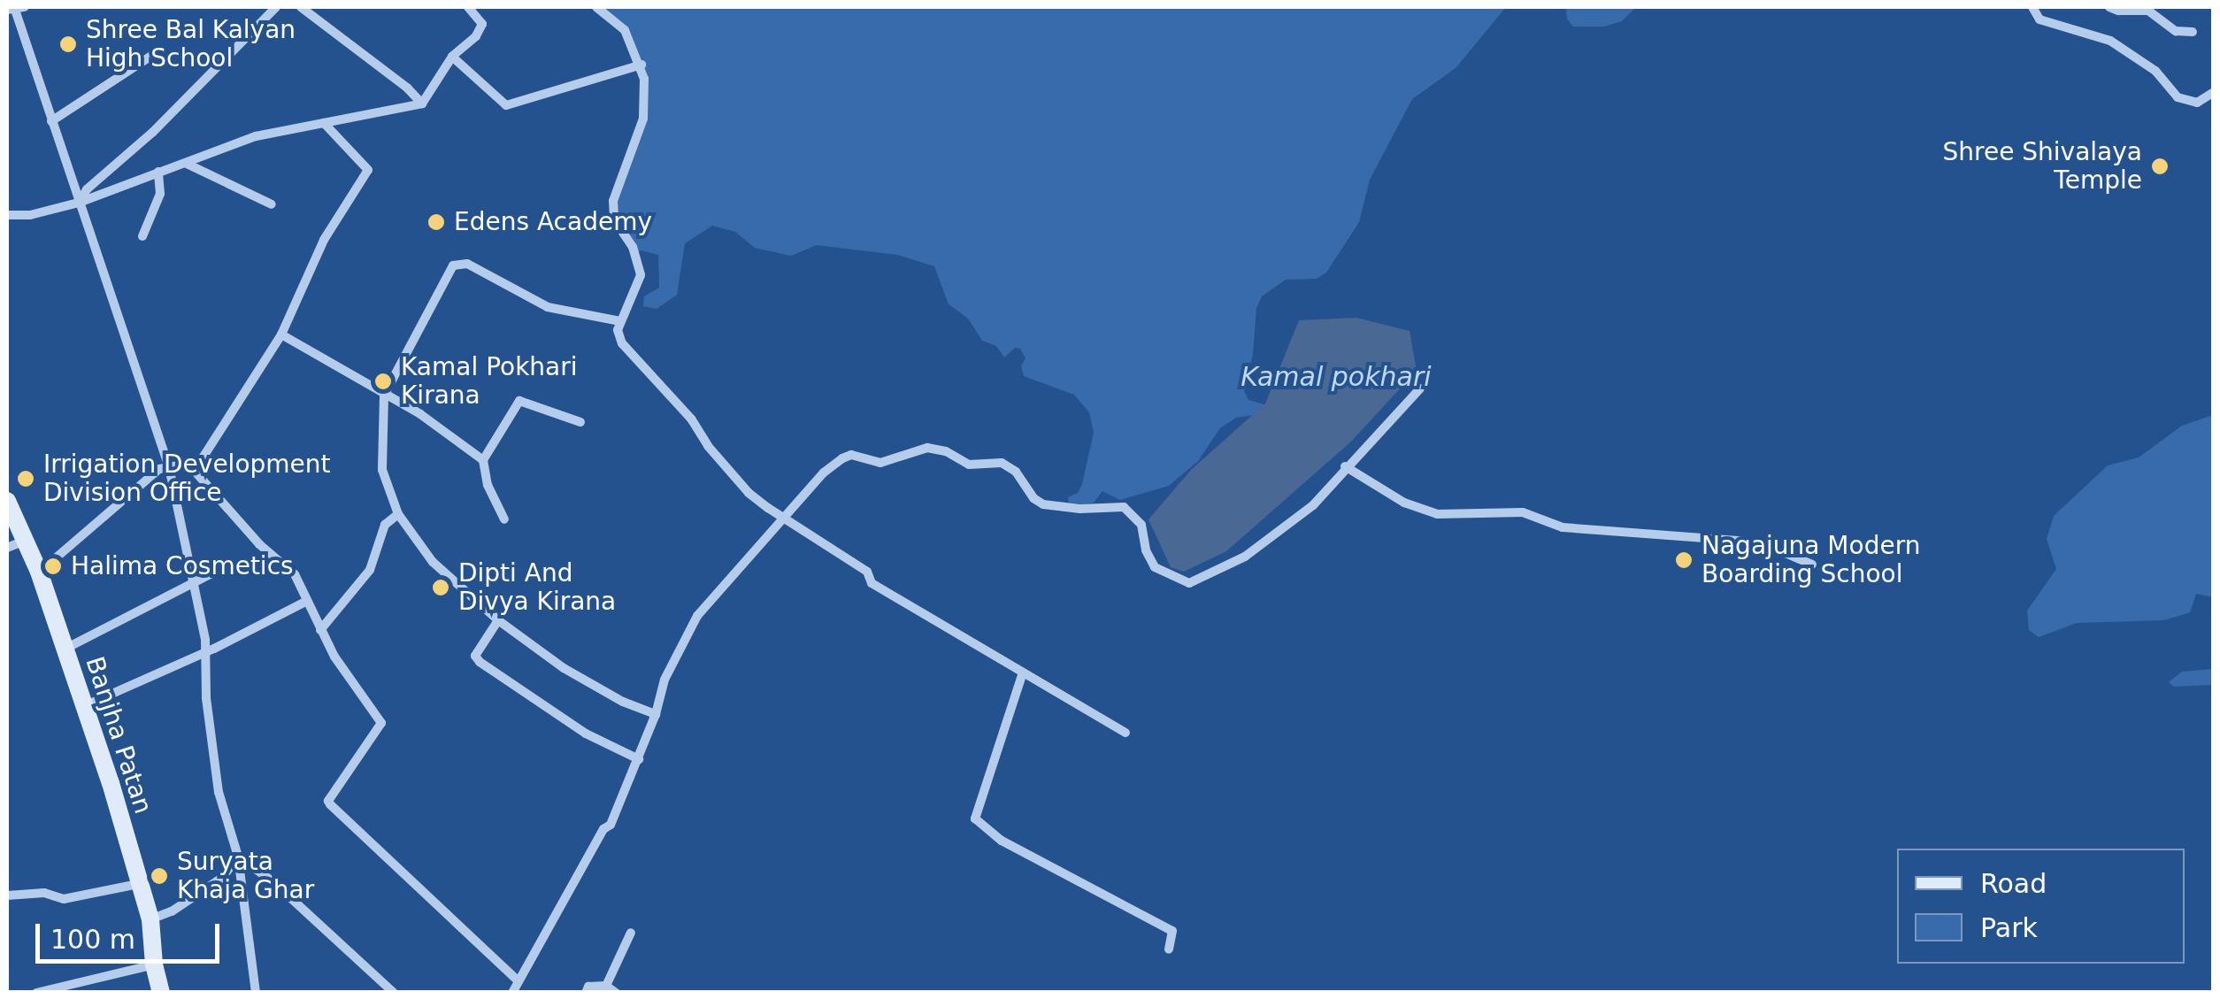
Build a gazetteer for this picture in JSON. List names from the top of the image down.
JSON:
{
  "streets": {
    "main road": ["Banjha Patan"]
  },
  "water": ["Kamal pokhari"],
  "places": [
    "Shree Bal Kalyan High School",
    "Shree Shivalaya Temple",
    "Edens Academy",
    "Kamal Pokhari Kirana",
    "Irrigation Development Division Office",
    "Nagajuna Modern Boarding School",
    "Halima Cosmetics",
    "Dipti And Divya Kirana",
    "Suryata Khaja Ghar"
  ],
  "legend": ["Road", "Park"],
  "scale_bar": "100 m"
}
